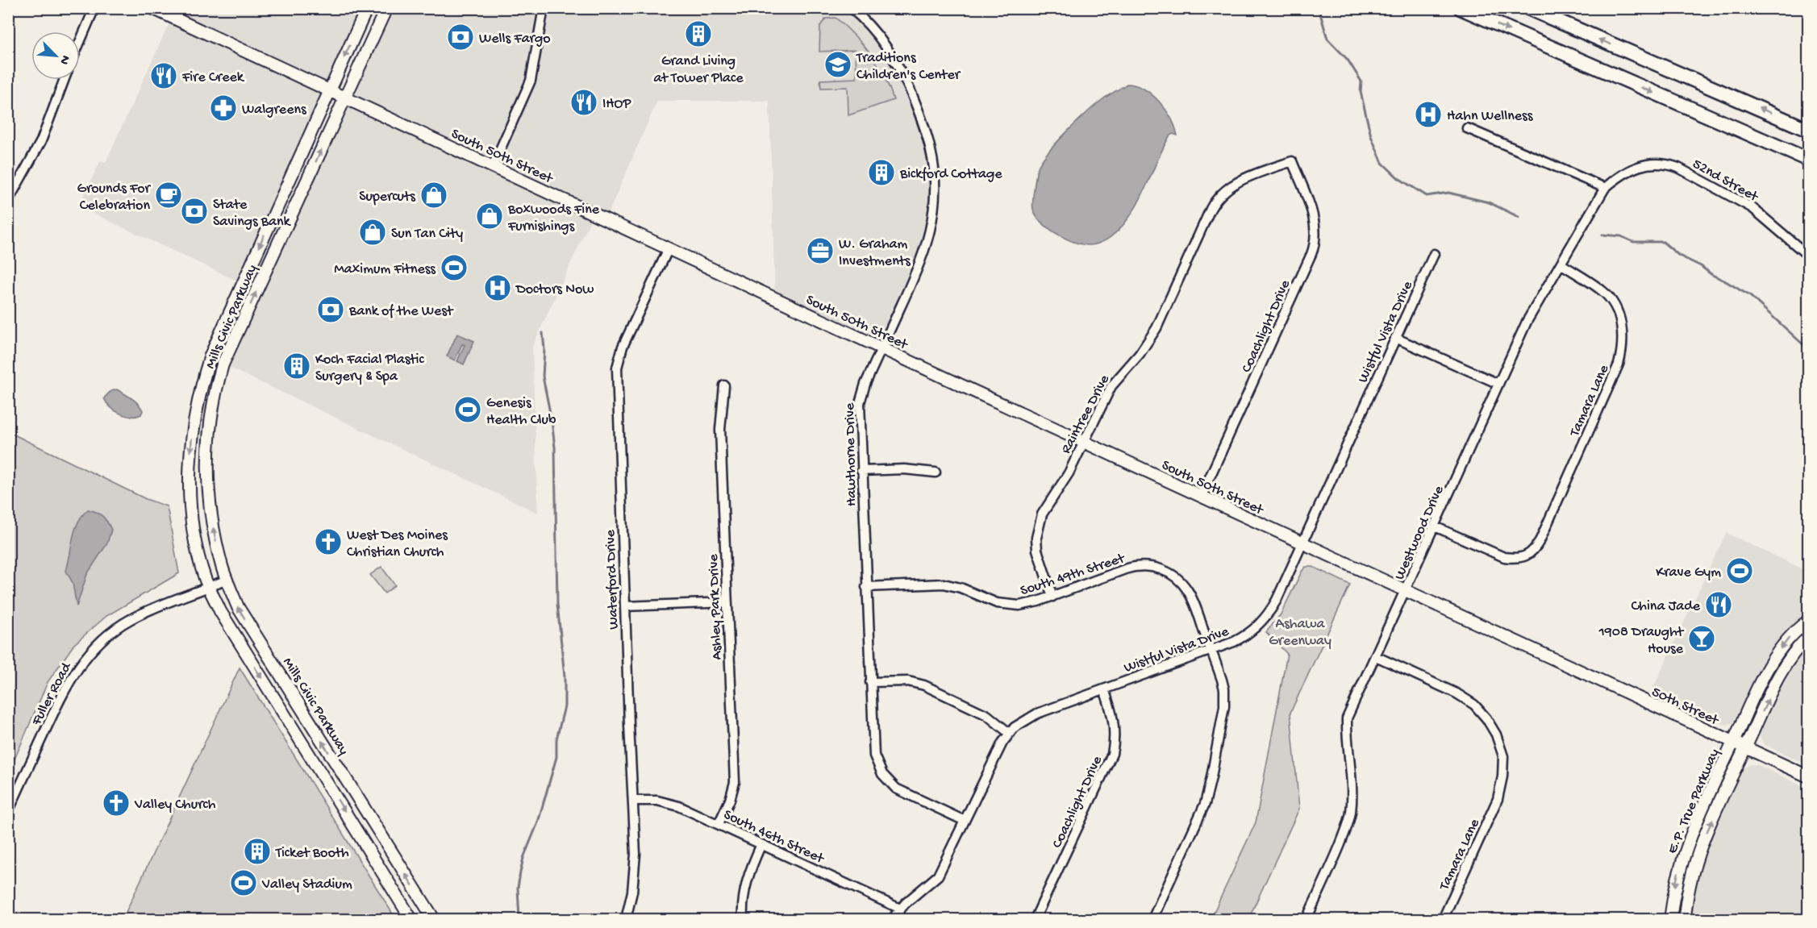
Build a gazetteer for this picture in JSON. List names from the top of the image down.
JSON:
{
  "streets": {
    "main road": [
      "South 50th Street",
      "Mills Civic Parkway",
      "50th Street",
      "E.P. True Parkway"
    ],
    "street": [
      "52nd Street",
      "Coachlight Drive",
      "Wistful Vista Drive",
      "Tamara Lane",
      "Raintree Drive",
      "Hawthorne Drive",
      "Westwood Drive",
      "South 49th Street",
      "Waterford Drive",
      "Ashley Park Drive",
      "Fuller Road",
      "South 46th Street"
    ]
  },
  "crossings": [
    ["South 50th Street", "Mills Civic Parkway"],
    ["South 50th Street", "Coachlight Drive"],
    ["South 50th Street", "Wistful Vista Drive"],
    ["South 50th Street", "Raintree Drive"],
    ["South 50th Street", "Hawthorne Drive"],
    ["South 50th Street", "Westwood Drive"],
    ["South 50th Street", "Waterford Drive"],
    ["South 50th Street", "50th Street"],
    ["52nd Street", "Westwood Drive"],
    ["Mills Civic Parkway", "Fuller Road"],
    ["Coachlight Drive", "Wistful Vista Drive"],
    ["Coachlight Drive", "Raintree Drive"],
    ["Wistful Vista Drive", "Hawthorne Drive"],
    ["Wistful Vista Drive", "South 49th Street"],
    ["Wistful Vista Drive", "South 46th Street"],
    ["Tamara Lane", "Westwood Drive"],
    ["Raintree Drive", "South 49th Street"],
    ["Hawthorne Drive", "South 49th Street"],
    ["Waterford Drive", "South 46th Street"],
    ["Ashley Park Drive", "South 46th Street"],
    ["50th Street", "E.P. True Parkway"]
  ],
  "parks": ["Ashawa Greenway"],
  "places": {
    "building": [
      "Grand Living at Tower Place",
      "Bickford Cottage",
      "Koch Facial Plastic Surgery & Spa",
      "Ticket Booth"
    ],
    "bank": ["Wells Fargo", "State Savings Bank", "Bank of the West"],
    "school or university": ["Traditions Children's Center"],
    "restaurant": ["Fire Creek", "IHOP", "China Jade"],
    "pharmacy": ["Walgreens"],
    "hospital": ["Hahn Wellness", "Doctors Now"],
    "cafe": ["Grounds For Celebration"],
    "shop": ["Supercuts", "Boxwoods Fine Furnishings", "Sun Tan City"],
    "office": ["W. Graham Investments"],
    "sports": [
      "Maximum Fitness",
      "Genesis Health Club",
      "Krave Gym",
      "Valley Stadium"
    ],
    "church": ["West Des Moines Christian Church", "Valley Church"],
    "bar": ["1908 Draught House"]
  },
  "north": "bottom right"
}
